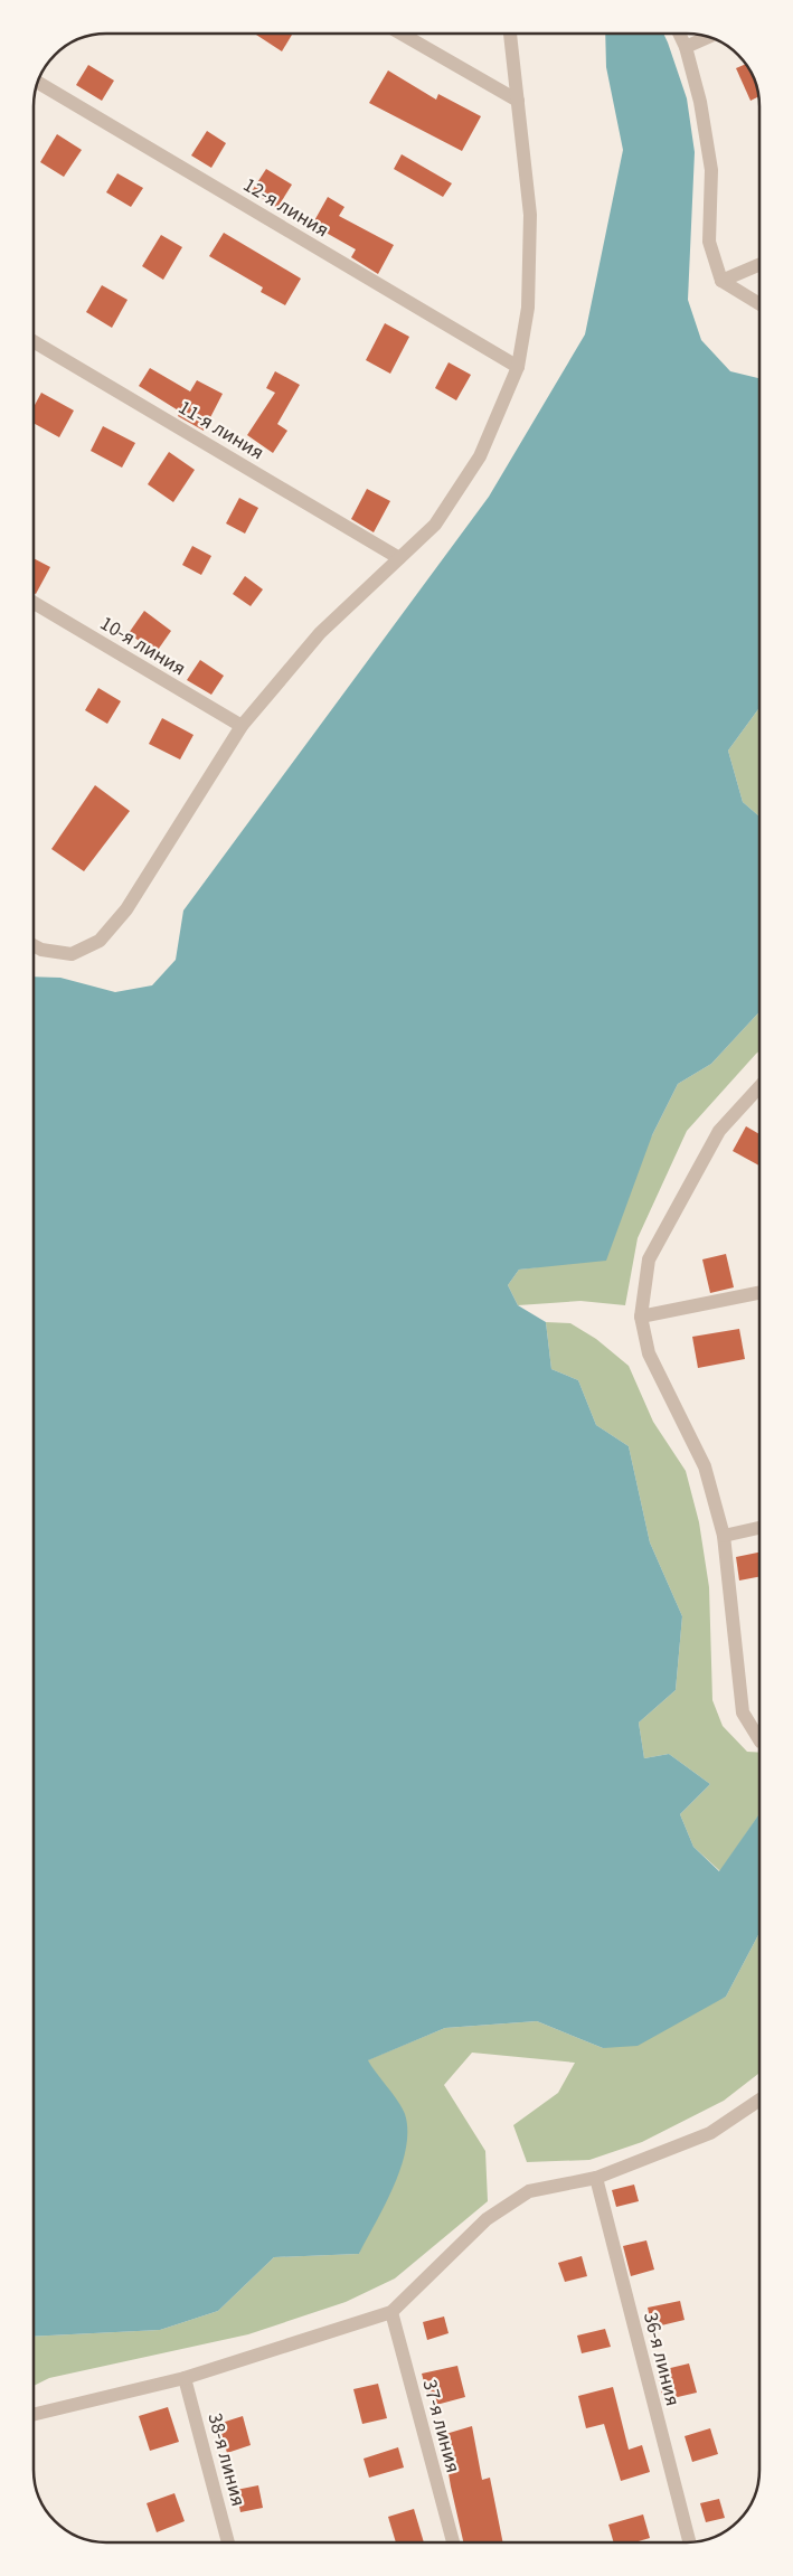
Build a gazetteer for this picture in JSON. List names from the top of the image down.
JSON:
{
  "streets": {
    "street": [
      "12-я линия",
      "11-я линия",
      "10-я линия",
      "36-я линия",
      "37-я линия",
      "38-я линия"
    ]
  }
}
